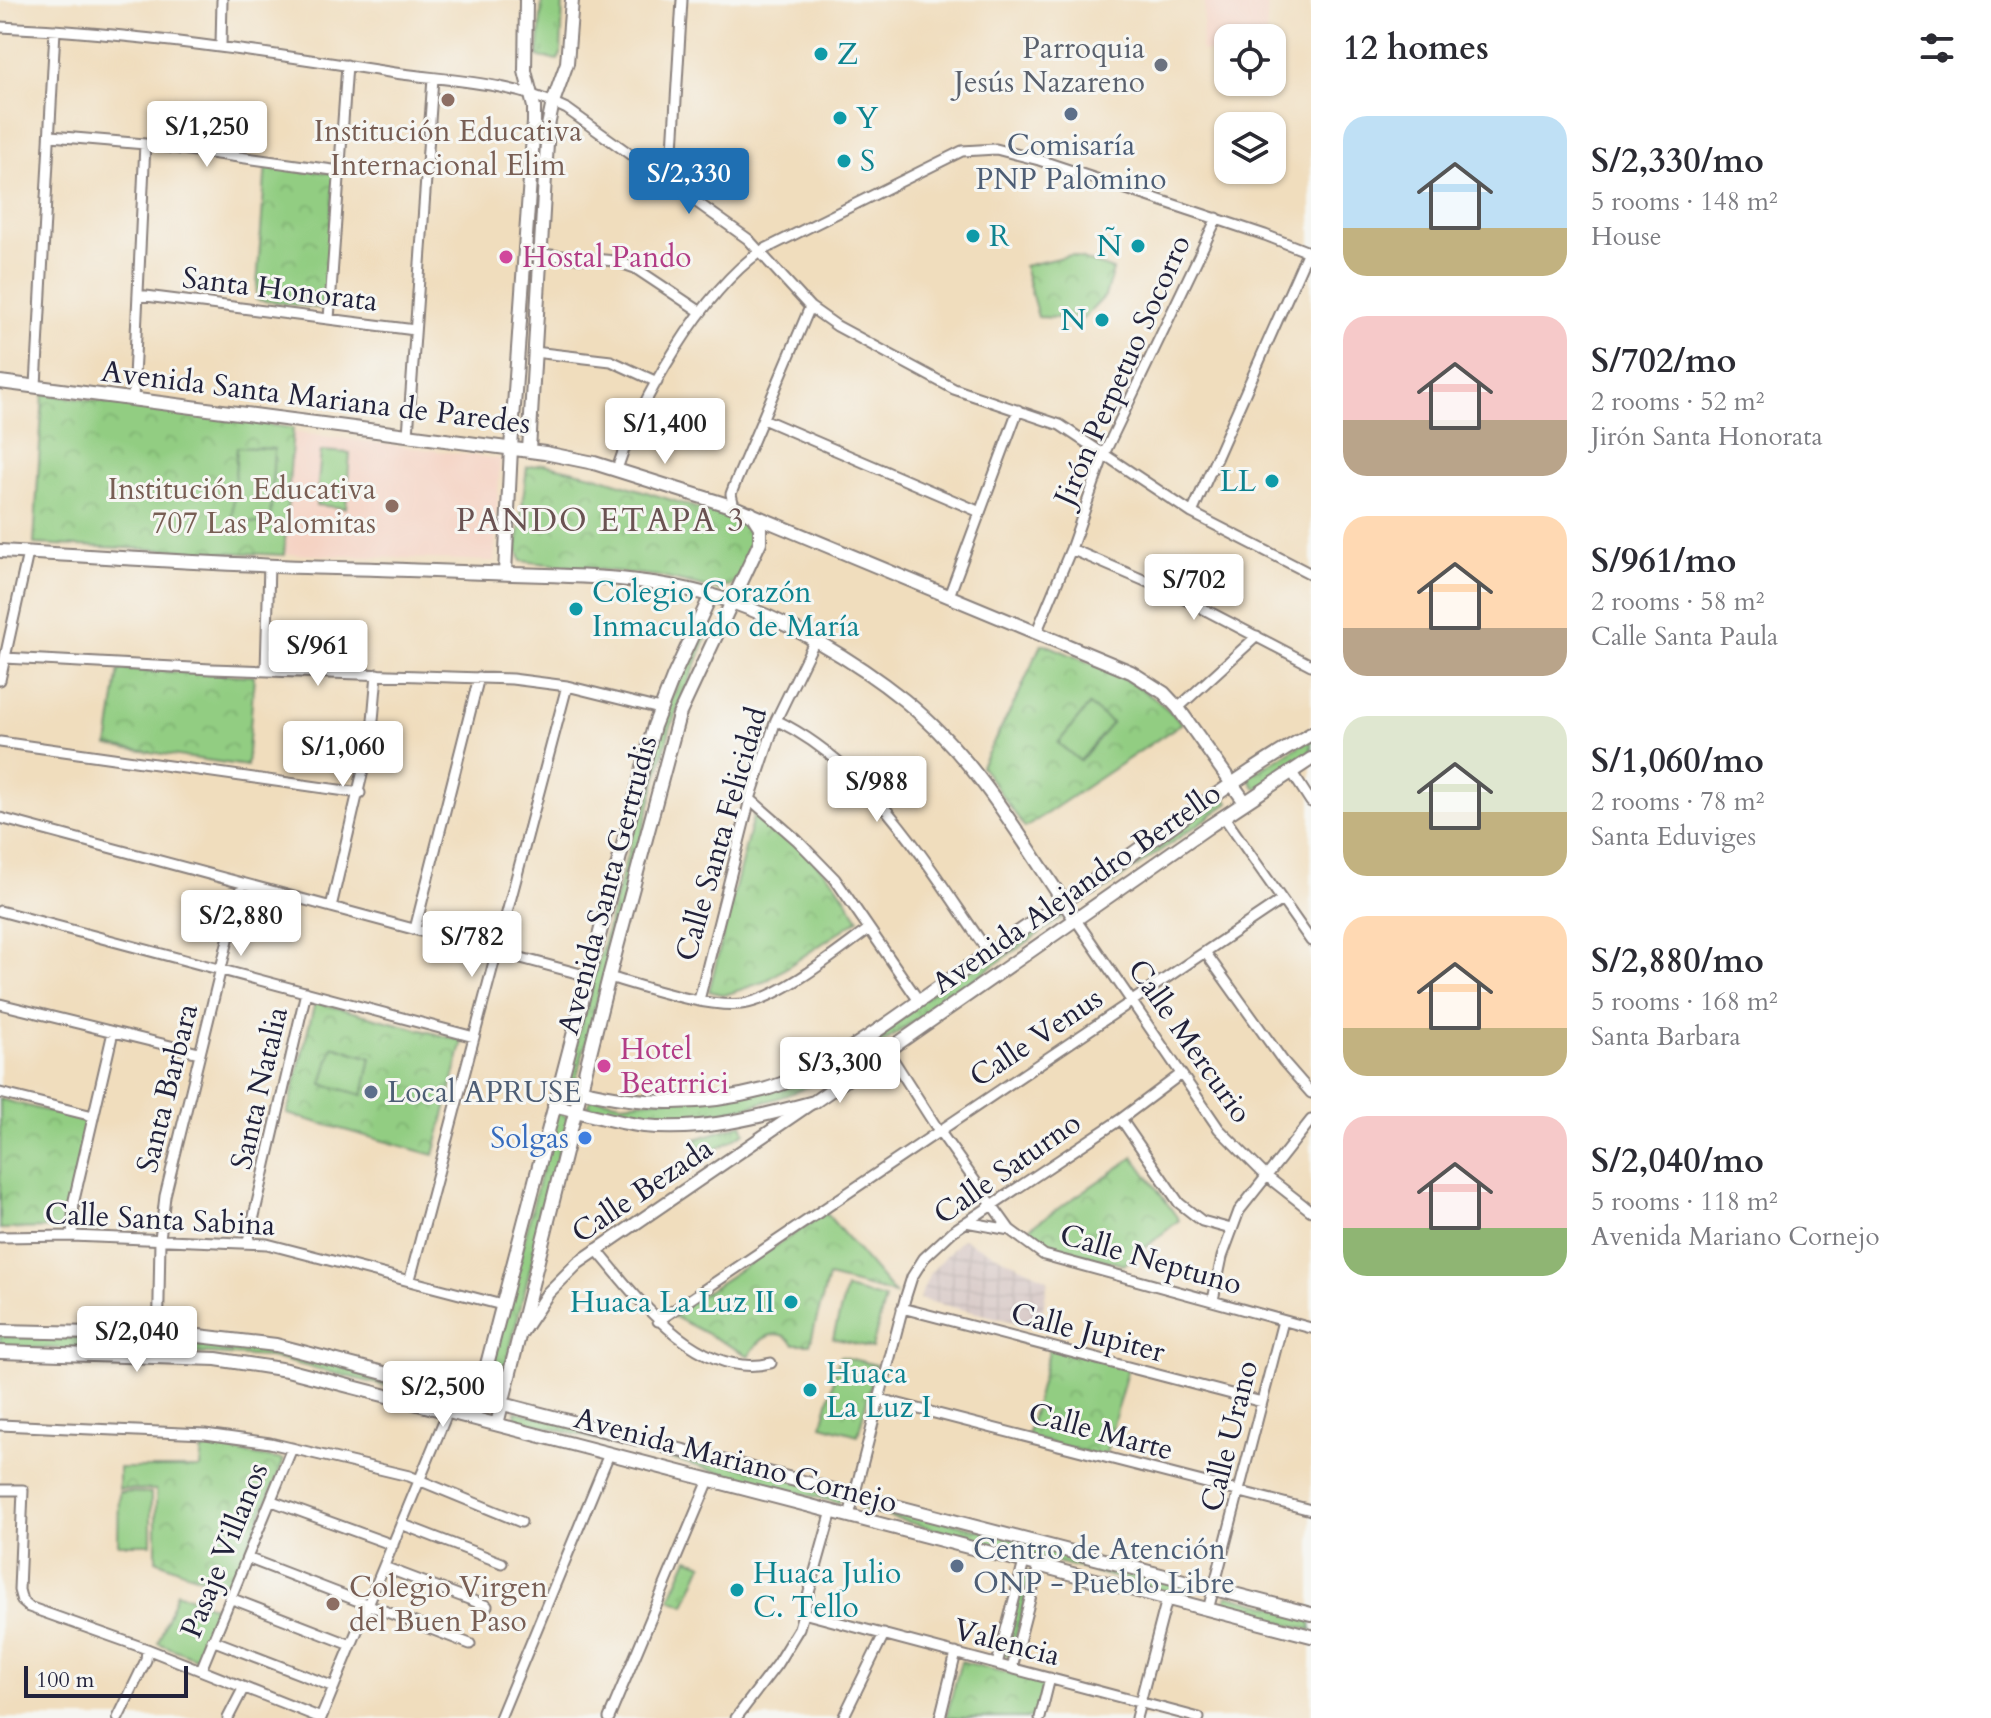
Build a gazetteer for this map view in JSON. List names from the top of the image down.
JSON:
{
  "streets": {
    "main road": [
      "Avenida Santa Mariana de Paredes",
      "Avenida Santa Gertrudis",
      "Avenida Alejandro Bertello",
      "Avenida Mariano Cornejo"
    ],
    "street": [
      "Santa Honorata",
      "Jirón Perpetuo Socorro",
      "Calle Santa Felicidad",
      "Calle Venus",
      "Calle Mercurio",
      "Santa Barbara",
      "Santa Natalia",
      "Calle Saturno",
      "Calle Bezada",
      "Calle Santa Sabina",
      "Calle Neptuno",
      "Calle Jupiter",
      "Calle Marte",
      "Calle Urano",
      "Pasaje Villanos",
      "Valencia"
    ]
  },
  "crossings": [
    ["Jirón Perpetuo Socorro", "Avenida Santa Mariana de Paredes"],
    ["Avenida Santa Mariana de Paredes", "Avenida Santa Gertrudis"],
    ["Avenida Santa Mariana de Paredes", "Avenida Alejandro Bertello"],
    ["Avenida Santa Gertrudis", "Avenida Alejandro Bertello"],
    ["Avenida Santa Gertrudis", "Calle Bezada"],
    ["Avenida Santa Gertrudis", "Calle Santa Sabina"],
    ["Avenida Santa Gertrudis", "Avenida Mariano Cornejo"],
    ["Avenida Alejandro Bertello", "Calle Mercurio"],
    ["Avenida Alejandro Bertello", "Calle Bezada"],
    ["Avenida Alejandro Bertello", "Calle Neptuno"],
    ["Calle Venus", "Calle Mercurio"],
    ["Calle Venus", "Calle Neptuno"],
    ["Calle Mercurio", "Calle Saturno"],
    ["Santa Barbara", "Calle Santa Sabina"],
    ["Santa Barbara", "Avenida Mariano Cornejo"],
    ["Santa Natalia", "Calle Santa Sabina"],
    ["Calle Saturno", "Calle Neptuno"],
    ["Calle Saturno", "Calle Jupiter"],
    ["Calle Saturno", "Calle Marte"],
    ["Calle Saturno", "Avenida Mariano Cornejo"],
    ["Calle Neptuno", "Calle Urano"],
    ["Calle Jupiter", "Calle Urano"],
    ["Calle Marte", "Calle Urano"],
    ["Calle Urano", "Avenida Mariano Cornejo"]
  ],
  "districts": ["PANDO ETAPA 3"],
  "places": [
    "Z",
    "Parroquia Jesús Nazareno",
    "Institución Educativa Internacional Elim",
    "Comisaría PNP Palomino",
    "Y",
    "S",
    "R",
    "Ñ",
    "Hostal Pando",
    "N",
    "LL",
    "Institución Educativa 707 Las Palomitas",
    "Colegio Corazón Inmaculado de María",
    "Hotel Beatrrici",
    "Local APRUSE",
    "Solgas",
    "Huaca La Luz II",
    "Huaca La Luz I",
    "Centro de Atención ONP - Pueblo Libre",
    "Huaca Julio C. Tello",
    "Colegio Virgen del Buen Paso"
  ],
  "scale_bar": "100 m",
  "page": {
    "heading": "12 homes",
    "list": [
      {
        "name": "S/2,330/mo",
        "note": "5 rooms · 148 m² · House"
      },
      {
        "name": "S/702/mo",
        "note": "2 rooms · 52 m² · Jirón Santa Honorata"
      },
      {
        "name": "S/961/mo",
        "note": "2 rooms · 58 m² · Calle Santa Paula"
      },
      {
        "name": "S/1,060/mo",
        "note": "2 rooms · 78 m² · Santa Eduviges"
      },
      {
        "name": "S/2,880/mo",
        "note": "5 rooms · 168 m² · Santa Barbara"
      },
      {
        "name": "S/2,040/mo",
        "note": "5 rooms · 118 m² · Avenida Mariano Cornejo"
      }
    ],
    "price": [
      "S/1,250",
      "S/2,330",
      "S/1,400",
      "S/702",
      "S/961",
      "S/1,060",
      "S/988",
      "S/2,880",
      "S/782",
      "S/3,300",
      "S/2,040",
      "S/2,500"
    ],
    "scale": "100 m"
  }
}
